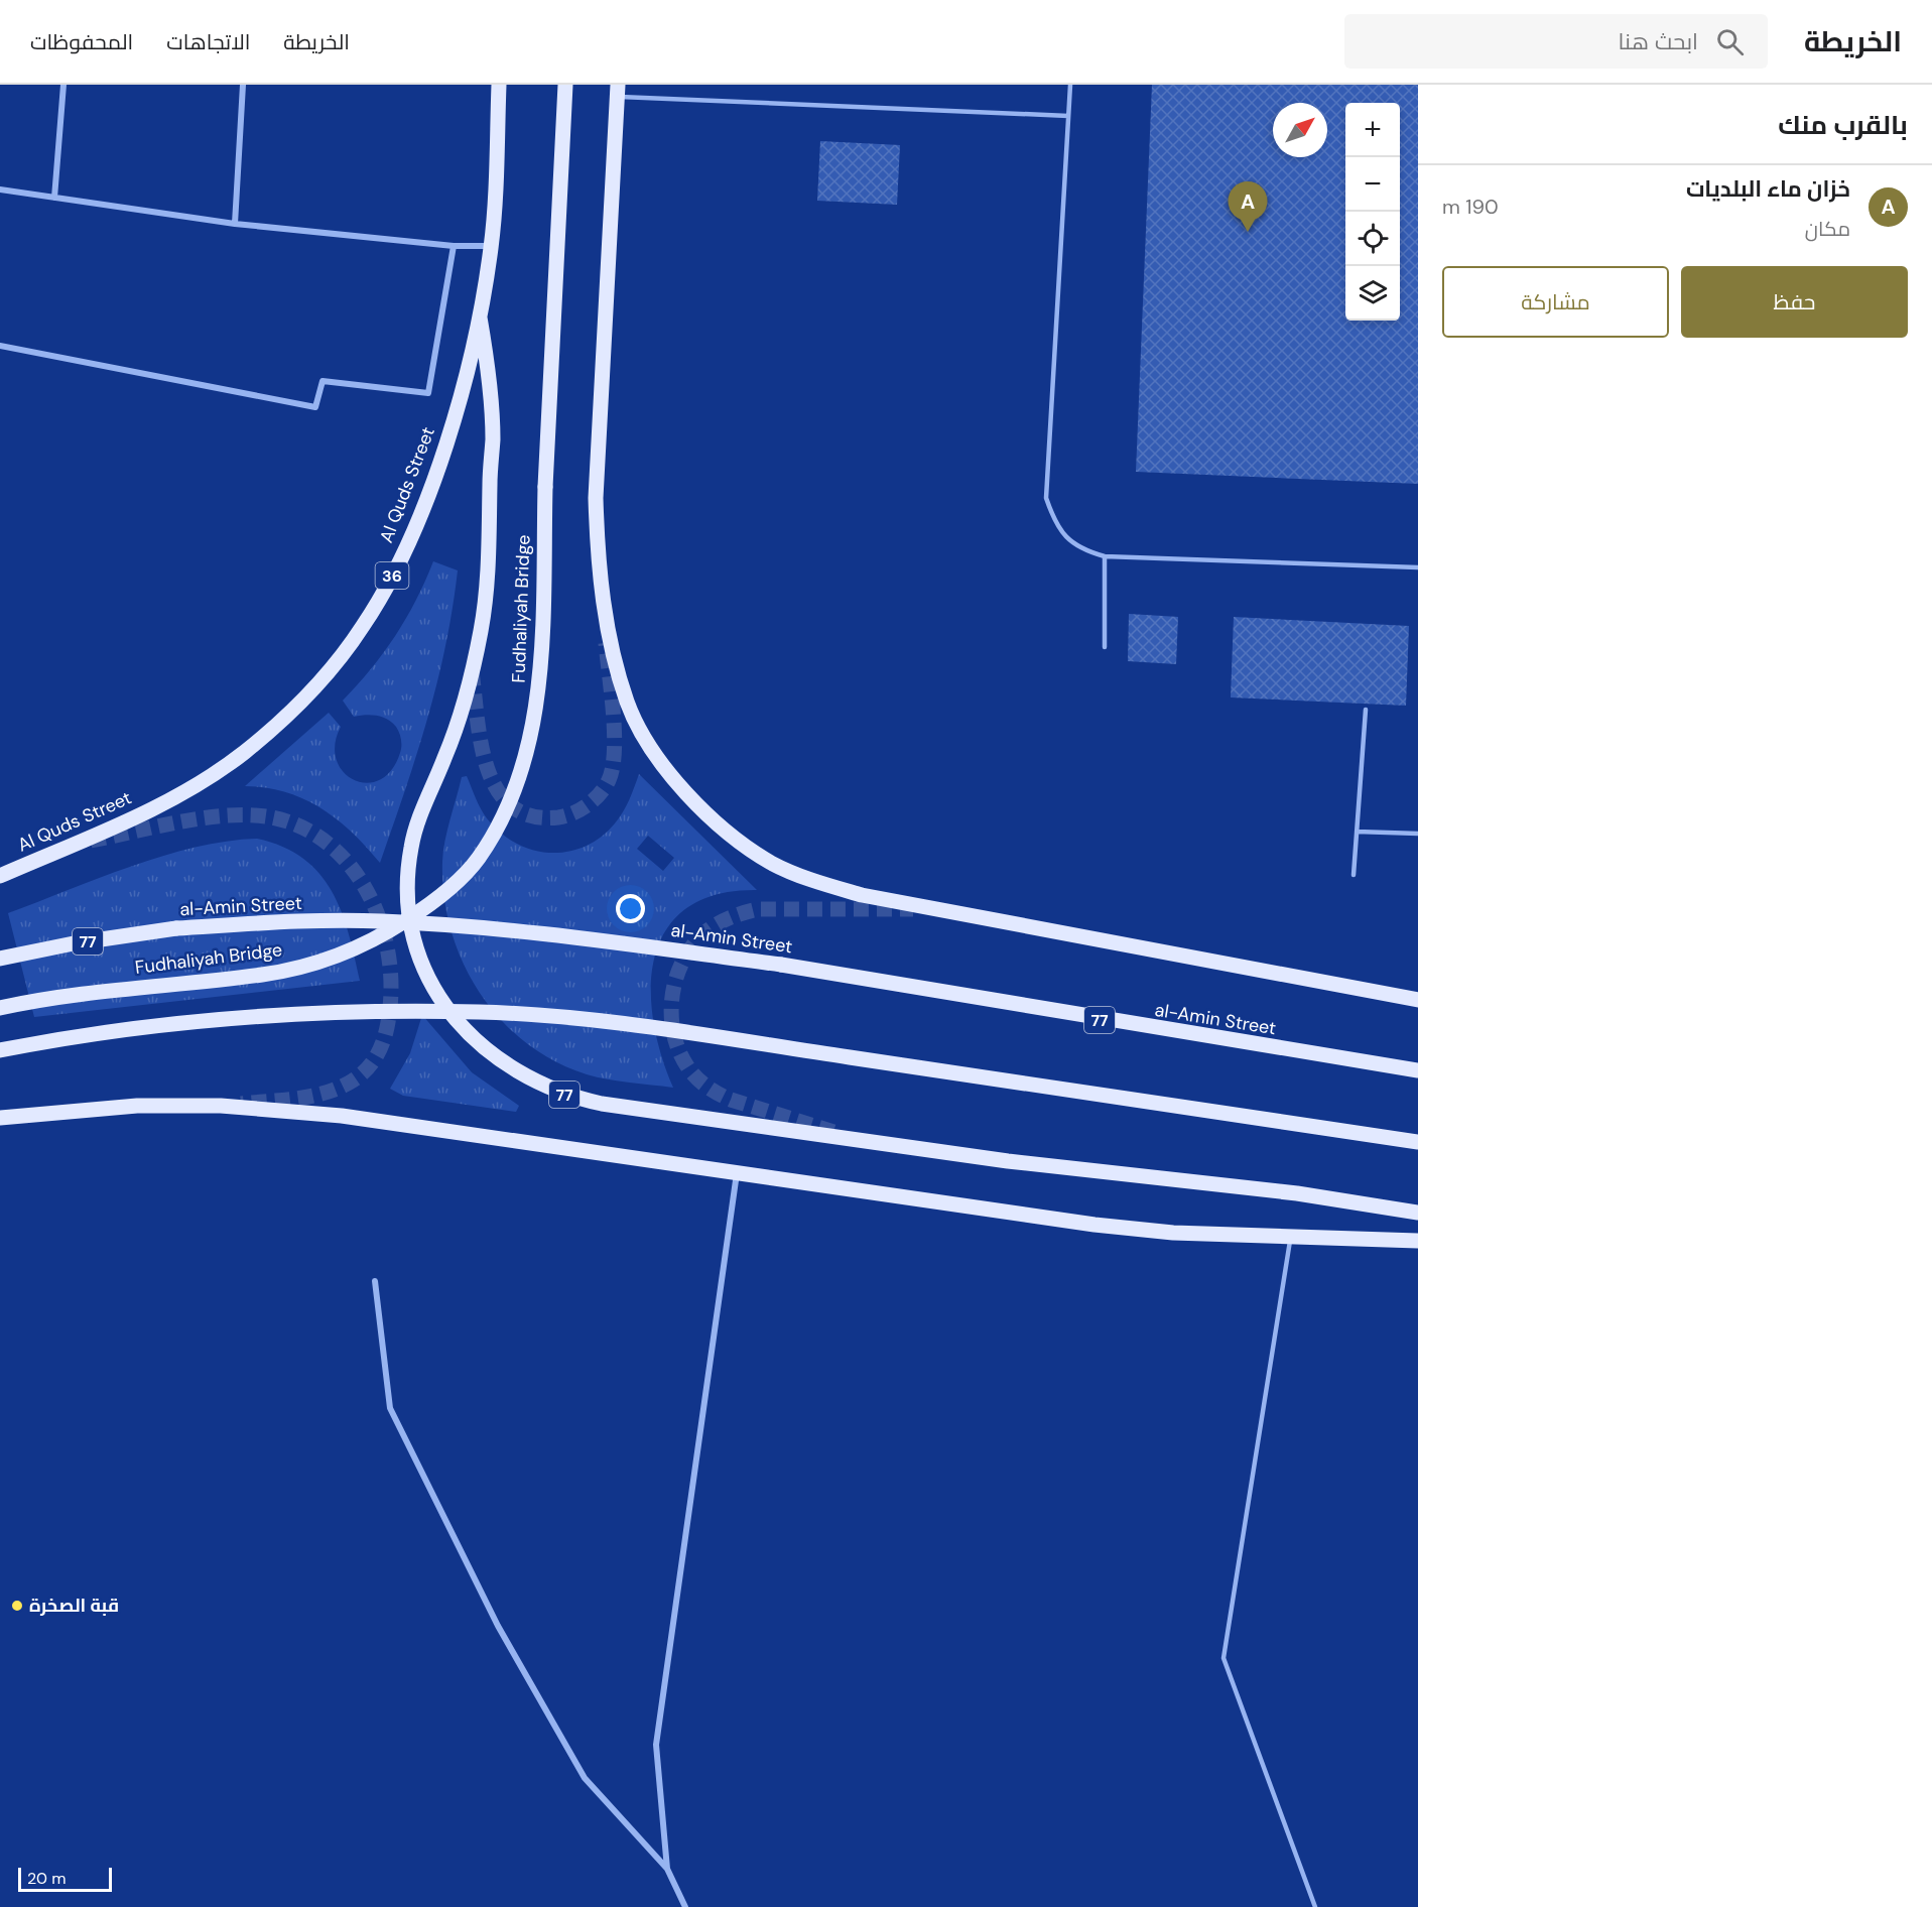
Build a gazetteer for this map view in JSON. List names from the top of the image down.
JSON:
{
  "streets": {
    "main road": [
      "Al Quds Street",
      "36",
      "Fudhaliyah Bridge",
      "al-Amin Street",
      "77"
    ]
  },
  "crossings": [
    ["Al Quds Street", "77"]
  ],
  "places": ["قبة الصخرة"],
  "scale_bar": "20 m",
  "north": "top right",
  "page": {
    "header": "الخريطة",
    "search": "ابحث هنا",
    "nav": ["الخريطة", "الاتجاهات", "المحفوظات"],
    "heading": "بالقرب منك",
    "map_buttons": ["+", "−"],
    "list": [
      {
        "mark": "A",
        "name": "خزان ماء البلديات",
        "note": "مكان",
        "value": "190 m"
      }
    ],
    "pins": "A",
    "buttons": ["حفظ", "مشاركة"],
    "scale": "20 m"
  }
}
